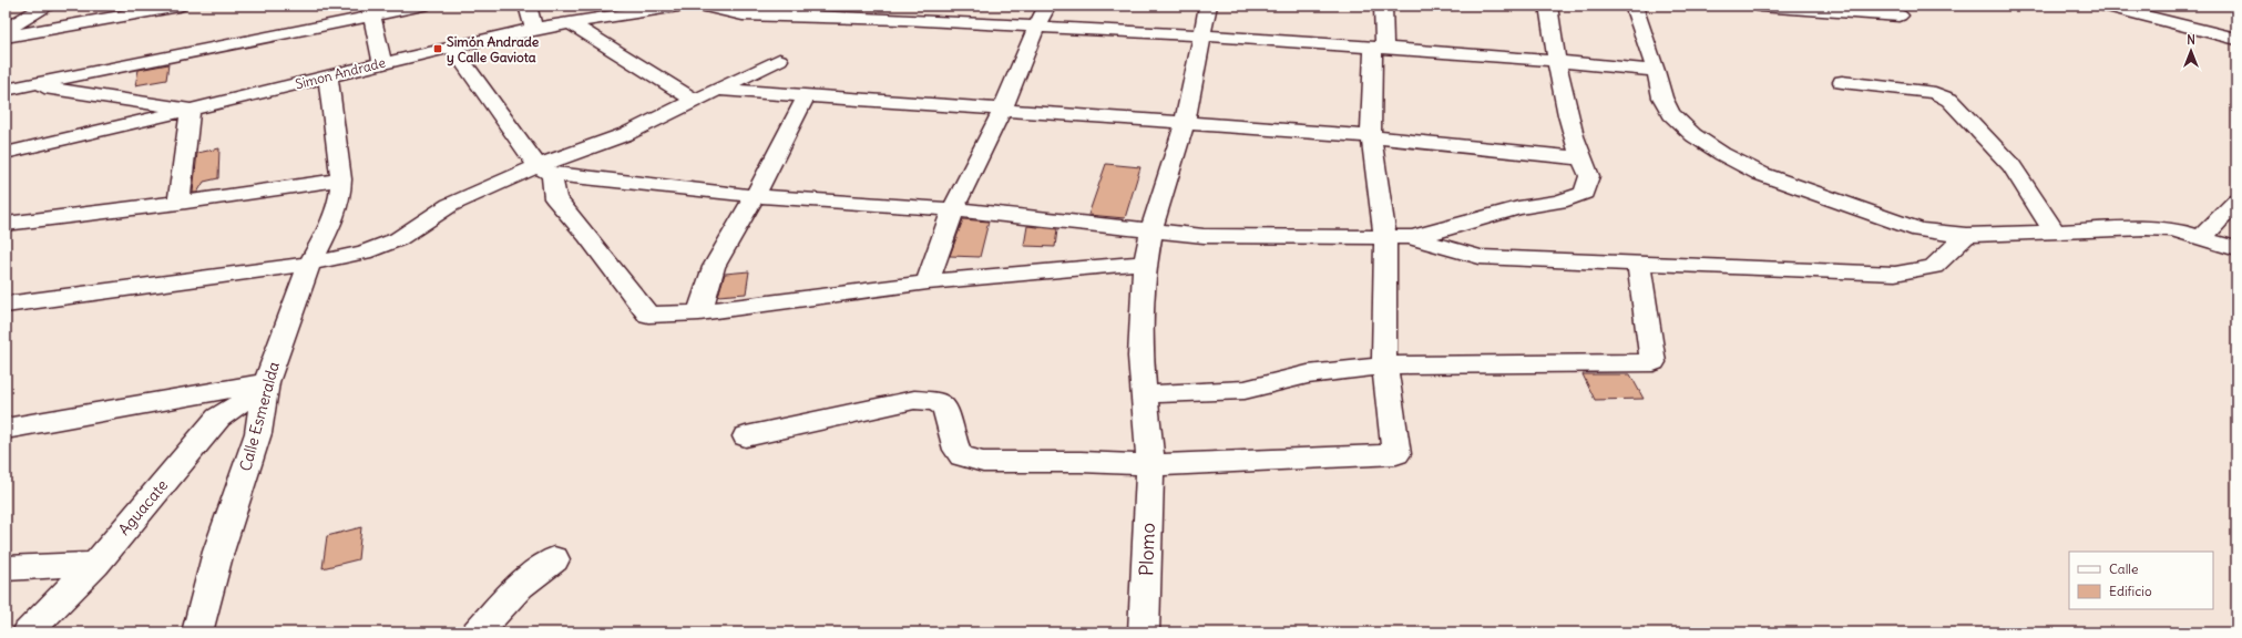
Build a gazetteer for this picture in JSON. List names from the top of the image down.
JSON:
{
  "streets": {
    "street": [
      "Simon Andrade",
      "Calle Esmeralda",
      "Aguacate",
      "Plomo"
    ]
  },
  "crossings": [
    ["Simon Andrade", "Calle Esmeralda"],
    ["Calle Esmeralda", "Aguacate"]
  ],
  "places": {
    "transit": ["Simón Andrade y Calle Gaviota"]
  },
  "legend": ["Calle", "Edificio"],
  "north": "top"
}
